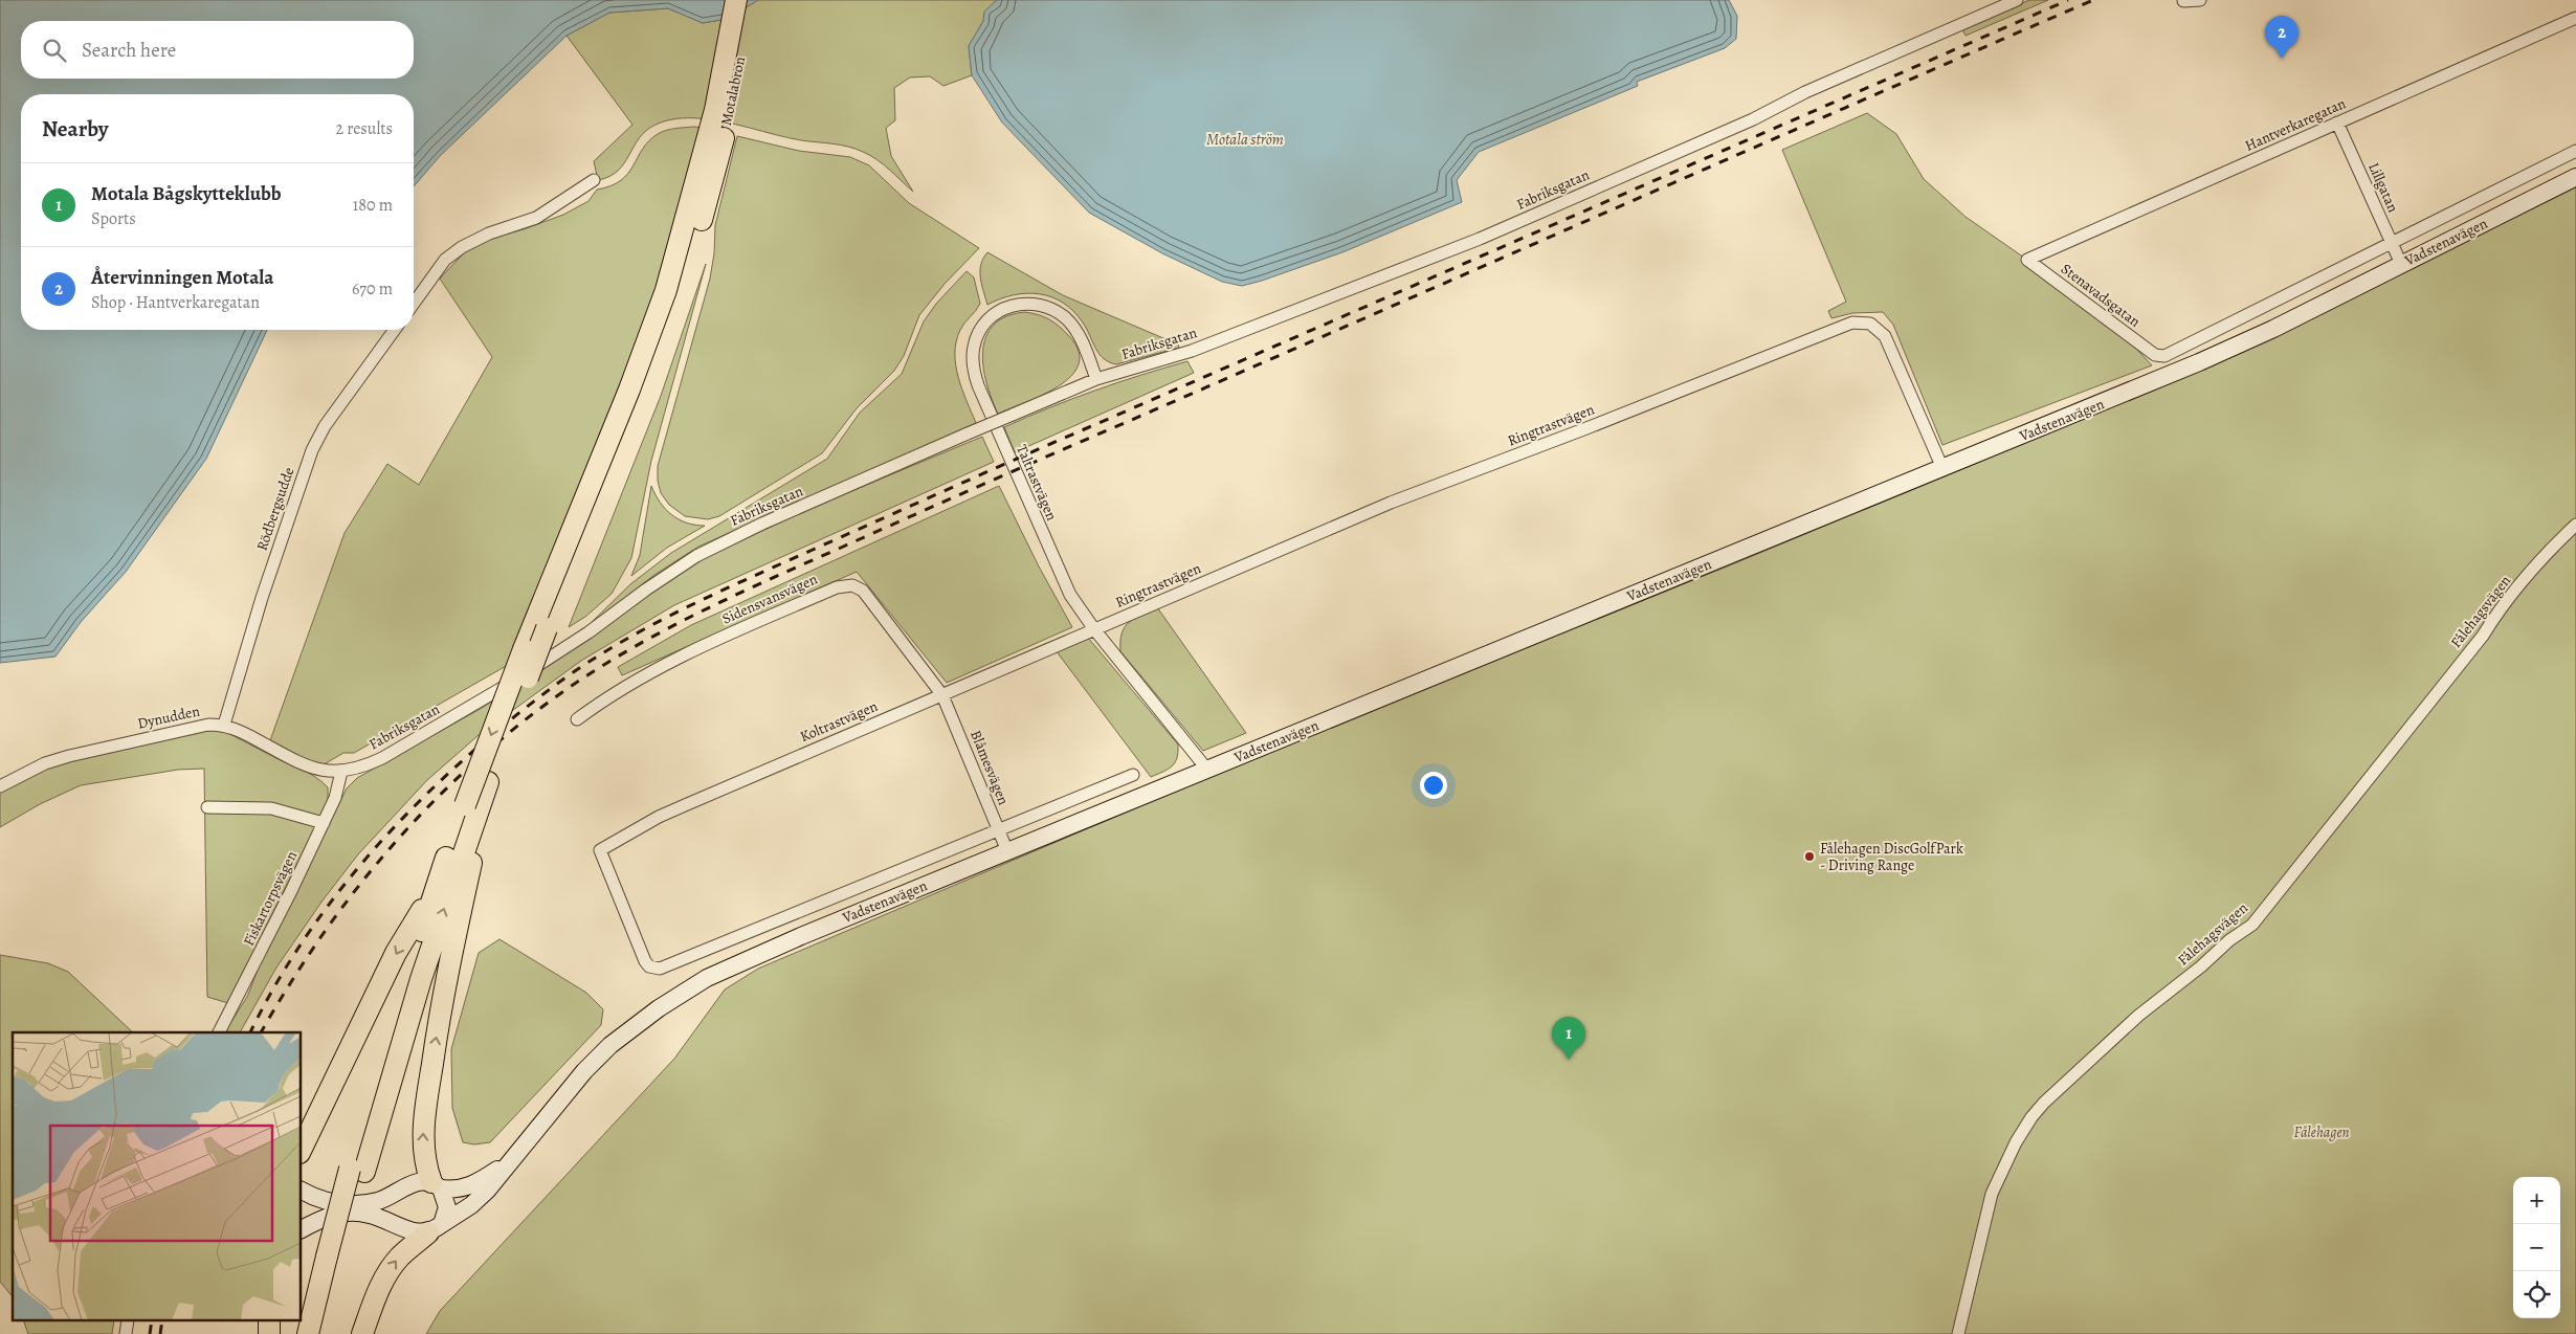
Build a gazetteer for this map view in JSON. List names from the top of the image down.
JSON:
{
  "streets": {
    "highway": ["Motalabron"],
    "main road": ["Vadstenavägen"],
    "street": [
      "Hantverkaregatan",
      "Lillgatan",
      "Fabriksgatan",
      "Stenavadsgatan",
      "Ringtrastvägen",
      "Taltrastvägen",
      "Rödbergsudde",
      "Sidensvansvägen",
      "Fålehagsvägen",
      "Dynudden",
      "Koltrastvägen",
      "Blåmesvägen",
      "Fiskartorpsvägen"
    ]
  },
  "crossings": [
    ["Hantverkaregatan", "Lillgatan"],
    ["Hantverkaregatan", "Stenavadsgatan"],
    ["Lillgatan", "Vadstenavägen"],
    ["Fabriksgatan", "Taltrastvägen"],
    ["Fabriksgatan", "Dynudden"],
    ["Fabriksgatan", "Fiskartorpsvägen"],
    ["Vadstenavägen", "Stenavadsgatan"],
    ["Vadstenavägen", "Ringtrastvägen"],
    ["Vadstenavägen", "Taltrastvägen"],
    ["Vadstenavägen", "Koltrastvägen"],
    ["Vadstenavägen", "Blåmesvägen"],
    ["Ringtrastvägen", "Taltrastvägen"],
    ["Ringtrastvägen", "Koltrastvägen"],
    ["Taltrastvägen", "Koltrastvägen"],
    ["Rödbergsudde", "Dynudden"],
    ["Sidensvansvägen", "Koltrastvägen"],
    ["Sidensvansvägen", "Blåmesvägen"],
    ["Dynudden", "Fiskartorpsvägen"],
    ["Koltrastvägen", "Blåmesvägen"]
  ],
  "water": ["Motala ström"],
  "parks": ["Fålehagen"],
  "places": ["Fålehagen DiscGolfPark - Driving Range"],
  "page": {
    "pins": ["2", "1"],
    "search": "Search here",
    "heading": ["Nearby", "2 results"],
    "list": [
      {
        "mark": "1",
        "name": "Motala Bågskytteklubb",
        "note": "Sports",
        "value": "180 m"
      },
      {
        "mark": "2",
        "name": "Återvinningen Motala",
        "note": "Shop · Hantverkaregatan",
        "value": "670 m"
      }
    ],
    "map_buttons": ["+", "−"]
  }
}
